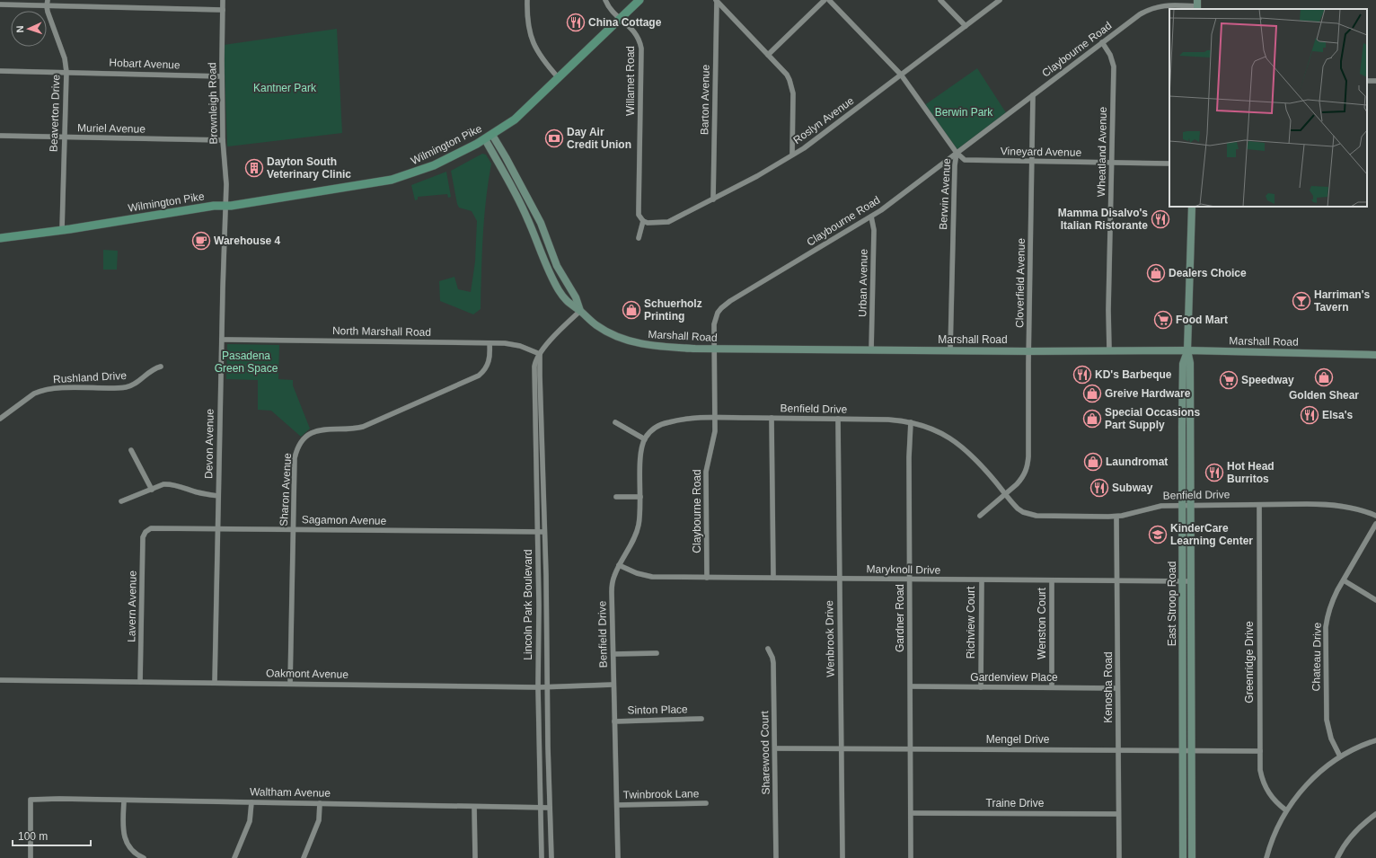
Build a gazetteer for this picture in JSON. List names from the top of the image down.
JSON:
{
  "streets": {
    "main road": ["Wilmington Pike"],
    "street": [
      "Claybourne Road",
      "Hobart Avenue",
      "Willamet Road",
      "Barton Avenue",
      "Brownleigh Road",
      "Beaverton Drive",
      "Roslyn Avenue",
      "Muriel Avenue",
      "Vineyard Avenue",
      "Wheatland Avenue",
      "Berwin Avenue",
      "Urban Avenue",
      "Cloverfield Avenue",
      "North Marshall Road",
      "Marshall Road",
      "Rushland Drive",
      "Benfield Drive",
      "Devon Avenue",
      "Sharon Avenue",
      "Sagamon Avenue",
      "Maryknoll Drive",
      "East Stroop Road",
      "Lincoln Park Boulevard",
      "Lavern Avenue",
      "Gardner Road",
      "Richview Court",
      "Wenston Court",
      "Wenbrook Drive",
      "Chateau Drive",
      "Greenridge Drive",
      "Oakmont Avenue",
      "Gardenview Place",
      "Kenosha Road",
      "Sinton Place",
      "Mengel Drive",
      "Sharewood Court",
      "Waltham Avenue",
      "Twinbrook Lane",
      "Traine Drive"
    ]
  },
  "crossings": [
    ["Claybourne Road", "Vineyard Avenue"],
    ["Claybourne Road", "Wheatland Avenue"],
    ["Claybourne Road", "Berwin Avenue"],
    ["Claybourne Road", "Urban Avenue"],
    ["Claybourne Road", "Cloverfield Avenue"],
    ["Claybourne Road", "Marshall Road"],
    ["Claybourne Road", "Benfield Drive"],
    ["Claybourne Road", "Maryknoll Drive"],
    ["Hobart Avenue", "Brownleigh Road"],
    ["Hobart Avenue", "Beaverton Drive"],
    ["Willamet Road", "Roslyn Avenue"],
    ["Willamet Road", "Wilmington Pike"],
    ["Barton Avenue", "Roslyn Avenue"],
    ["Brownleigh Road", "Muriel Avenue"],
    ["Brownleigh Road", "Wilmington Pike"],
    ["Brownleigh Road", "Devon Avenue"],
    ["Beaverton Drive", "Muriel Avenue"],
    ["Beaverton Drive", "Wilmington Pike"],
    ["Roslyn Avenue", "Berwin Avenue"],
    ["Wilmington Pike", "Marshall Road"],
    ["Wilmington Pike", "Devon Avenue"],
    ["Vineyard Avenue", "Wheatland Avenue"],
    ["Vineyard Avenue", "Berwin Avenue"],
    ["Vineyard Avenue", "Cloverfield Avenue"],
    ["Wheatland Avenue", "Marshall Road"],
    ["Berwin Avenue", "Marshall Road"],
    ["Urban Avenue", "Marshall Road"],
    ["Cloverfield Avenue", "Marshall Road"],
    ["Cloverfield Avenue", "Benfield Drive"],
    ["North Marshall Road", "Devon Avenue"],
    ["North Marshall Road", "Sharon Avenue"],
    ["North Marshall Road", "Lincoln Park Boulevard"],
    ["Marshall Road", "East Stroop Road"],
    ["Marshall Road", "Lincoln Park Boulevard"],
    ["Benfield Drive", "Maryknoll Drive"],
    ["Benfield Drive", "East Stroop Road"],
    ["Benfield Drive", "Gardner Road"],
    ["Benfield Drive", "Wenbrook Drive"],
    ["Benfield Drive", "Greenridge Drive"],
    ["Benfield Drive", "Oakmont Avenue"],
    ["Benfield Drive", "Kenosha Road"],
    ["Benfield Drive", "Sinton Place"],
    ["Benfield Drive", "Twinbrook Lane"],
    ["Devon Avenue", "Sagamon Avenue"],
    ["Devon Avenue", "Oakmont Avenue"],
    ["Sharon Avenue", "Sagamon Avenue"],
    ["Sharon Avenue", "Oakmont Avenue"],
    ["Sagamon Avenue", "Lincoln Park Boulevard"],
    ["Sagamon Avenue", "Lavern Avenue"],
    ["Maryknoll Drive", "East Stroop Road"],
    ["Maryknoll Drive", "Gardner Road"],
    ["Maryknoll Drive", "Richview Court"],
    ["Maryknoll Drive", "Wenston Court"],
    ["Maryknoll Drive", "Wenbrook Drive"],
    ["Maryknoll Drive", "Kenosha Road"],
    ["East Stroop Road", "Mengel Drive"],
    ["Lincoln Park Boulevard", "Oakmont Avenue"],
    ["Lincoln Park Boulevard", "Waltham Avenue"],
    ["Lavern Avenue", "Oakmont Avenue"],
    ["Gardner Road", "Gardenview Place"],
    ["Gardner Road", "Mengel Drive"],
    ["Gardner Road", "Traine Drive"],
    ["Richview Court", "Gardenview Place"],
    ["Wenston Court", "Gardenview Place"],
    ["Wenbrook Drive", "Mengel Drive"],
    ["Greenridge Drive", "Mengel Drive"],
    ["Gardenview Place", "Kenosha Road"],
    ["Kenosha Road", "Mengel Drive"],
    ["Kenosha Road", "Traine Drive"],
    ["Mengel Drive", "Sharewood Court"]
  ],
  "parks": ["Kantner Park", "Berwin Park", "Pasadena Green Space"],
  "places": {
    "restaurant": [
      "China Cottage",
      "Mamma Disalvo's Italian Ristorante",
      "KD's Barbeque",
      "Elsa's",
      "Hot Head Burritos",
      "Subway"
    ],
    "bank": ["Day Air Credit Union"],
    "building": ["Dayton South Veterinary Clinic"],
    "cafe": ["Warehouse 4"],
    "shop": [
      "Dealers Choice",
      "Schuerholz Printing",
      "Golden Shear",
      "Greive Hardware",
      "Special Occasions Part Supply",
      "Laundromat"
    ],
    "bar": ["Harriman's Tavern"],
    "supermarket": ["Food Mart", "Speedway"],
    "school or university": ["KinderCare Learning Center"]
  },
  "scale_bar": "100 m",
  "north": "left"
}
